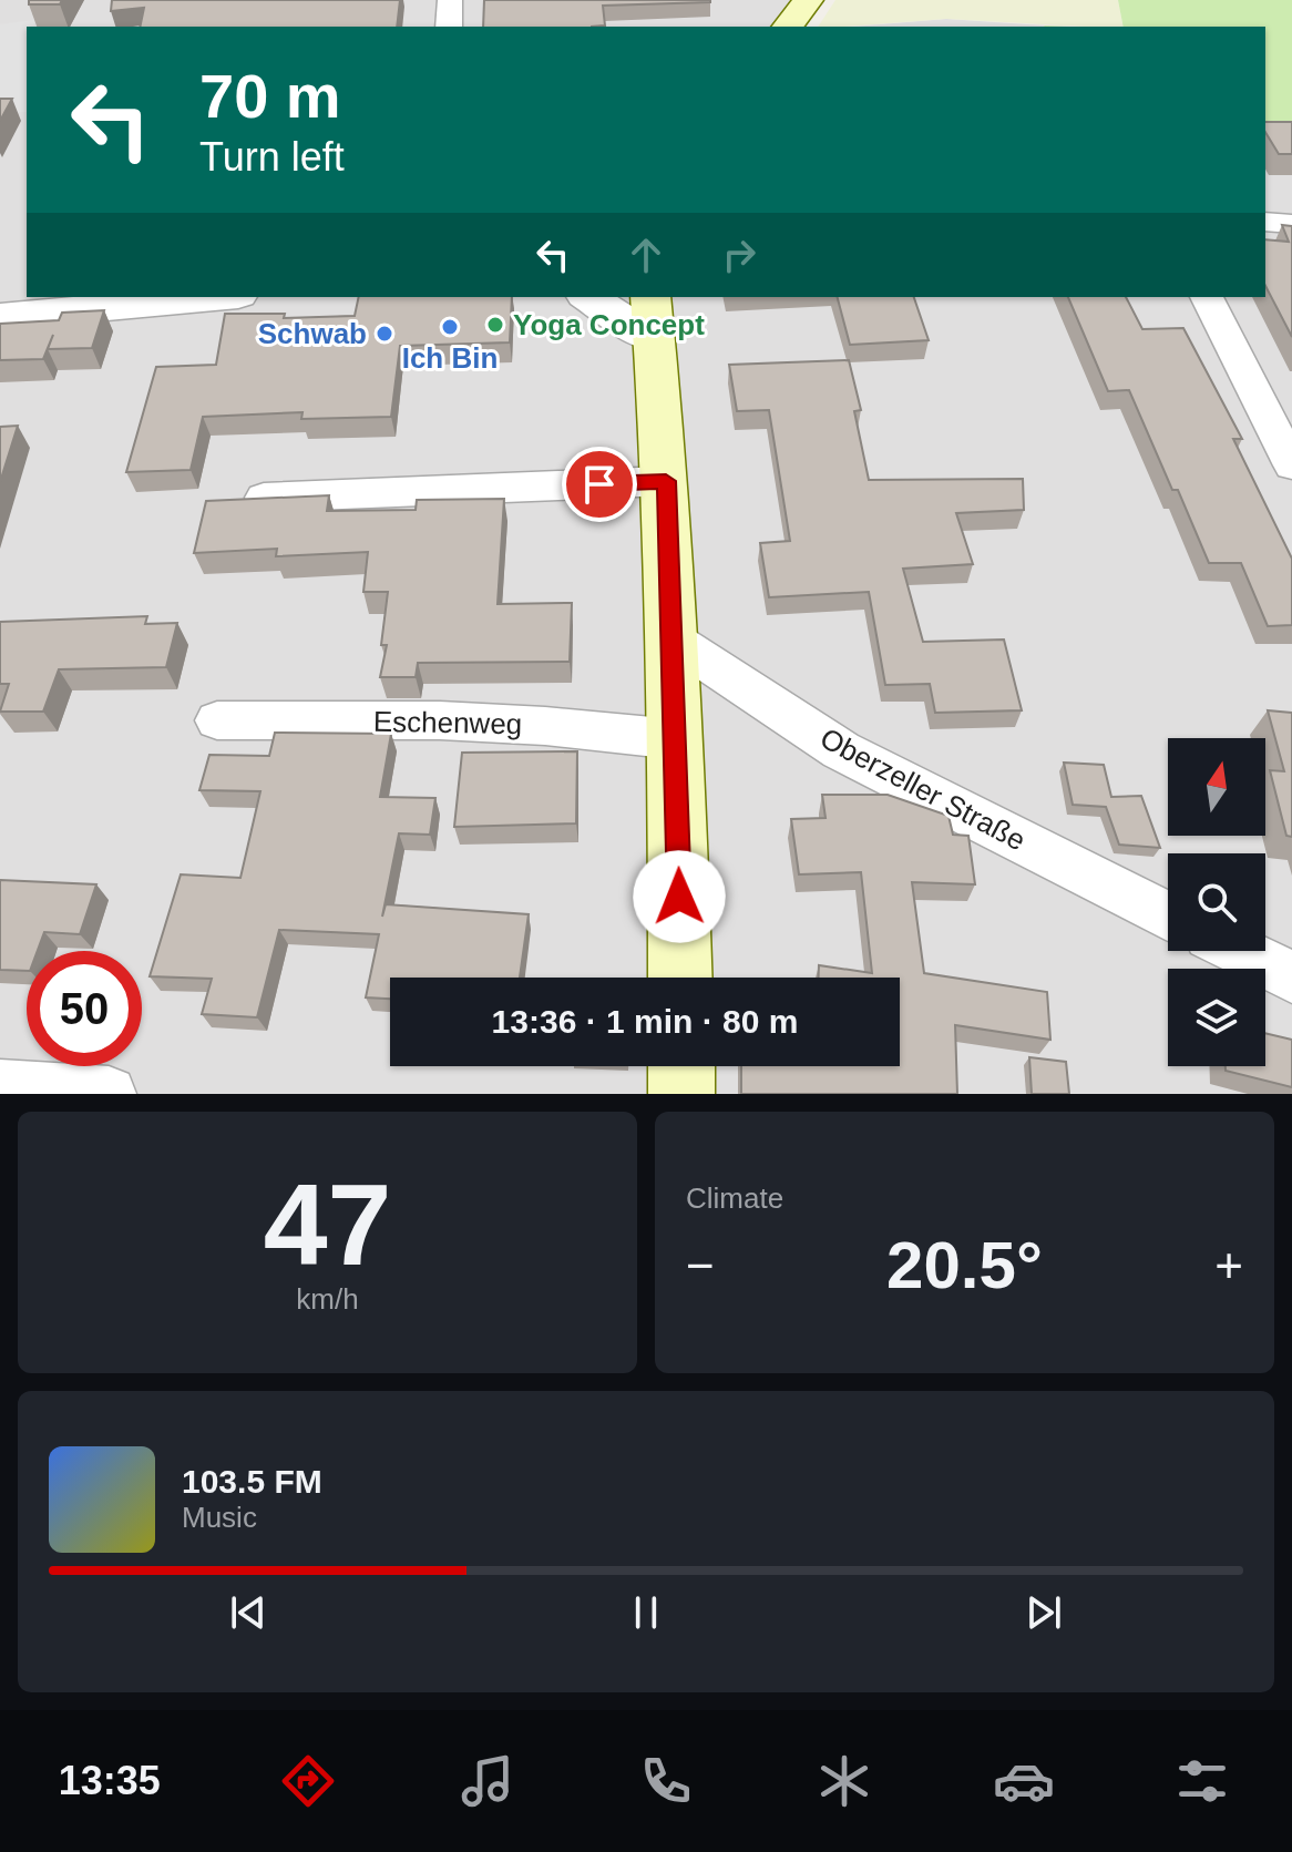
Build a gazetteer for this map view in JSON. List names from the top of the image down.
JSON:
{
  "streets": {
    "street": ["Eschenweg", "Oberzeller Straße"]
  },
  "places": ["Yoga Concept", "Ich Bin", "Schwab"],
  "north": "top",
  "page": {
    "turn": ["70 m", "Turn left"],
    "limit": "50",
    "trip": "13:36 · 1 min · 80 m",
    "tile": [
      ["47", "km/h"],
      "Climate"
    ],
    "heat": ["−", "20.5°", "+"],
    "song": ["103.5 FM", "Music"],
    "tabs": "13:35"
  }
}
